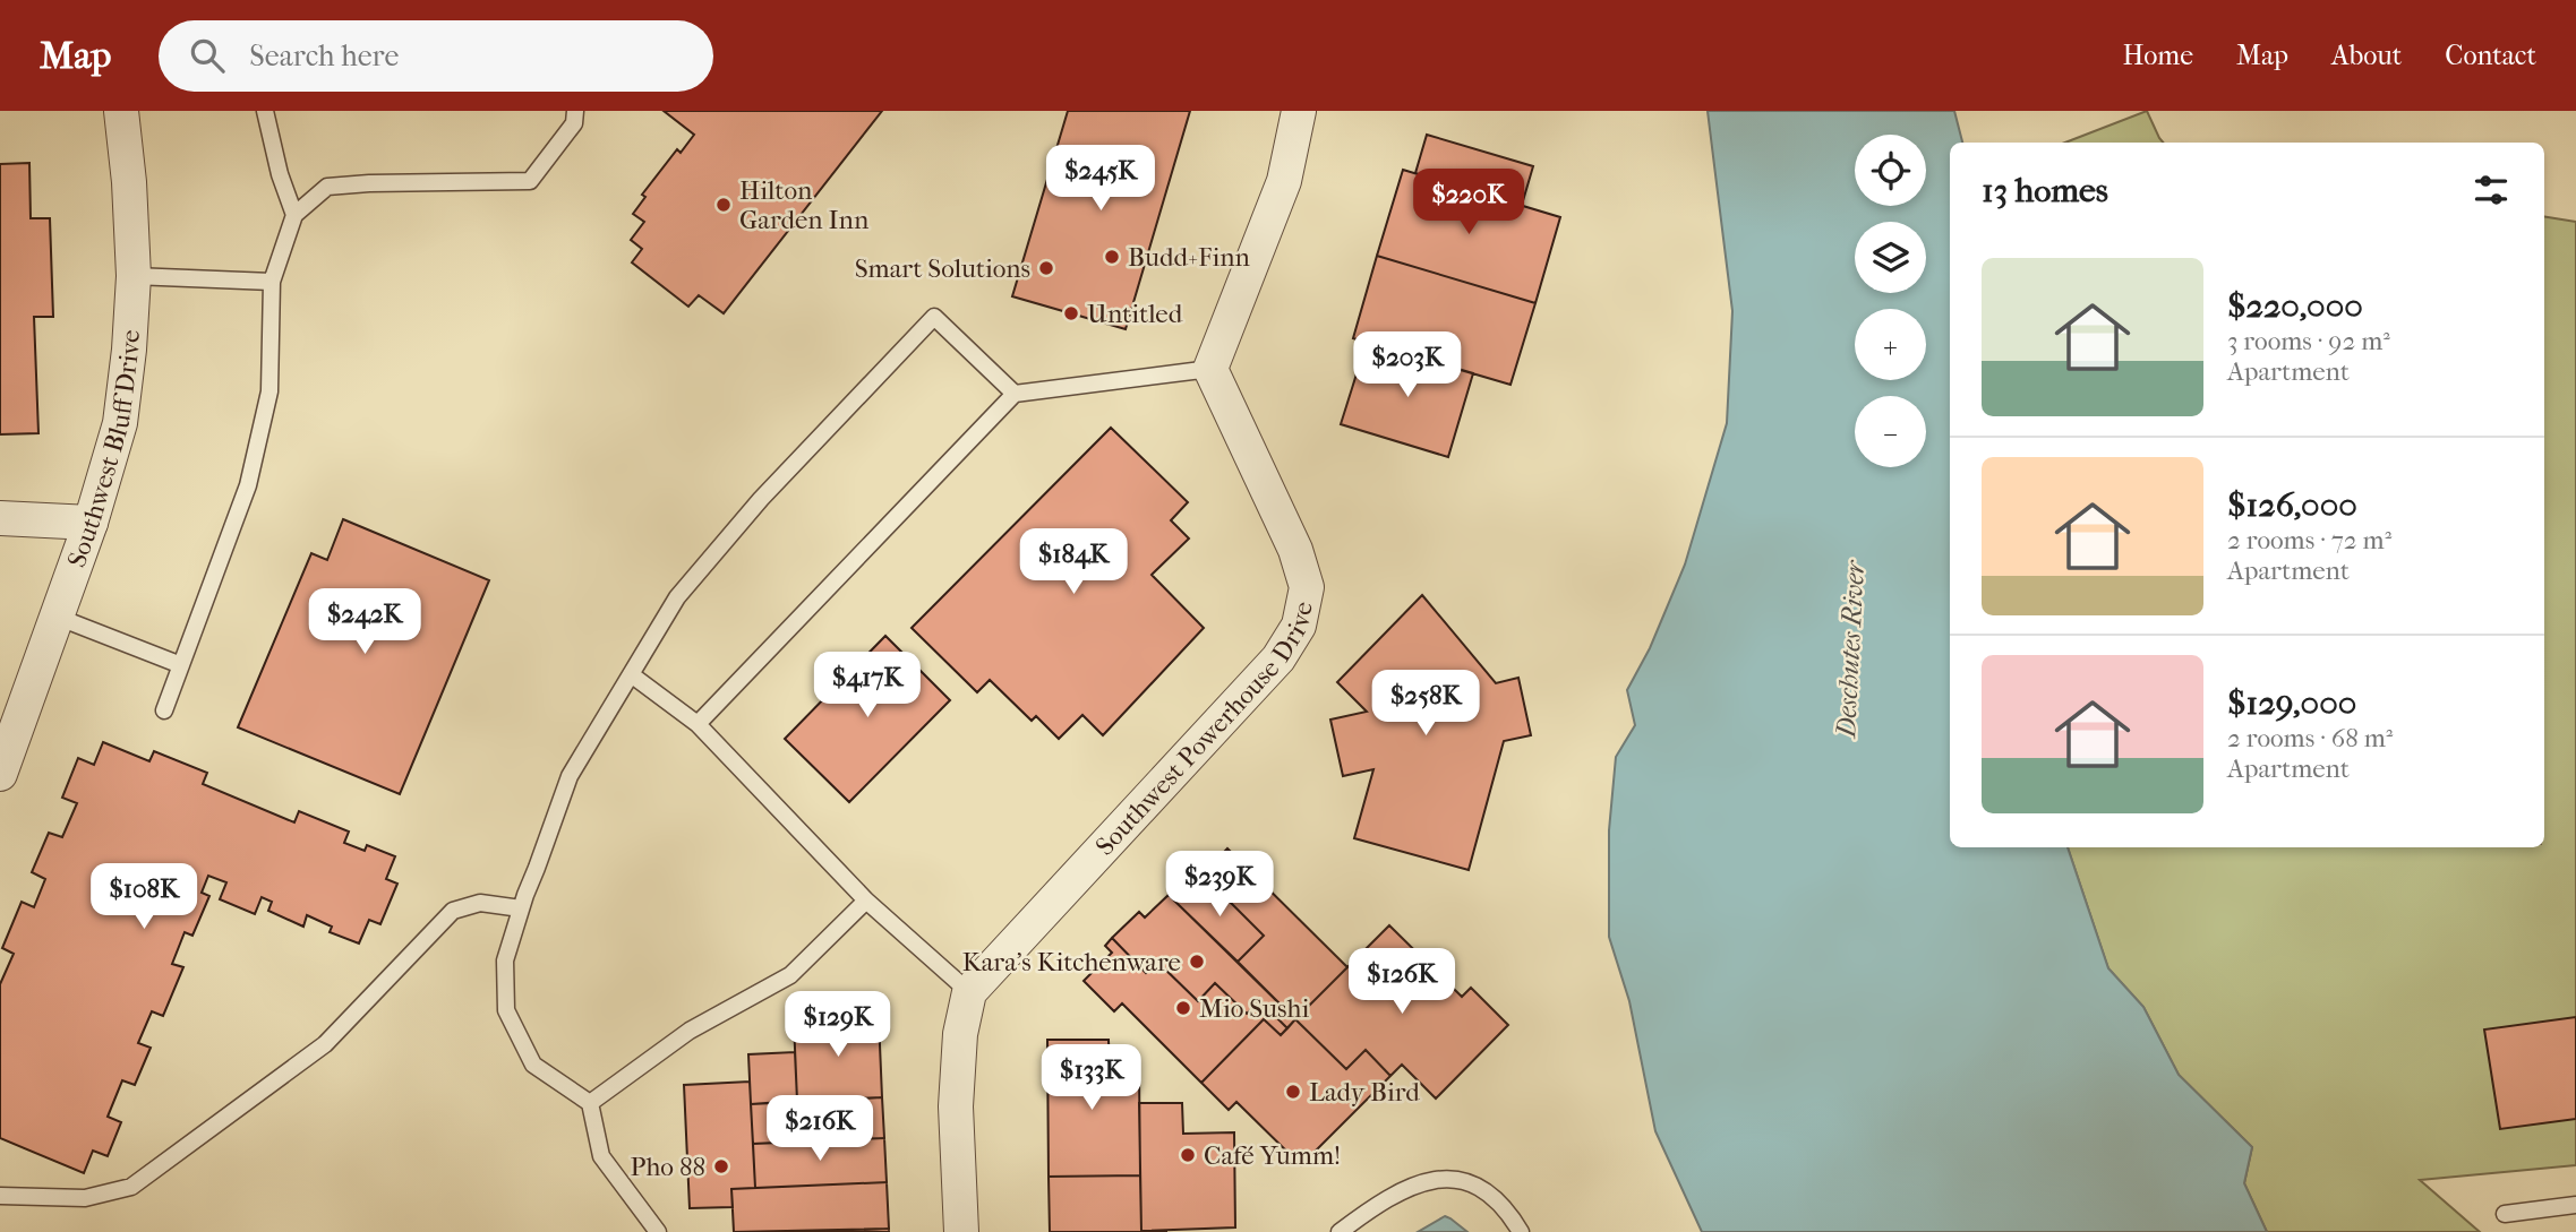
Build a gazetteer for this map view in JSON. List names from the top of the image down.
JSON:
{
  "streets": {
    "street": ["Southwest Bluff Drive", "Southwest Powerhouse Drive"]
  },
  "water": ["Deschutes River"],
  "places": [
    "Hilton Garden Inn",
    "Budd+Finn",
    "Smart Solutions",
    "Untitled",
    "Kara's Kitchenware",
    "Mio Sushi",
    "Lady Bird",
    "Café Yumm!",
    "Pho 88"
  ],
  "page": {
    "header": "Map",
    "search": "Search here",
    "nav": [
      "Home",
      "Map",
      "About",
      "Contact"
    ],
    "map_buttons": ["+", "−"],
    "heading": "13 homes",
    "price": [
      "$245K",
      "$220K",
      "$203K",
      "$184K",
      "$242K",
      "$417K",
      "$258K",
      "$239K",
      "$108K",
      "$126K",
      "$129K",
      "$133K",
      "$216K"
    ],
    "list": [
      {
        "name": "$220,000",
        "note": "3 rooms · 92 m² · Apartment"
      },
      {
        "name": "$126,000",
        "note": "2 rooms · 72 m² · Apartment"
      },
      {
        "name": "$129,000",
        "note": "2 rooms · 68 m² · Apartment"
      }
    ]
  }
}
